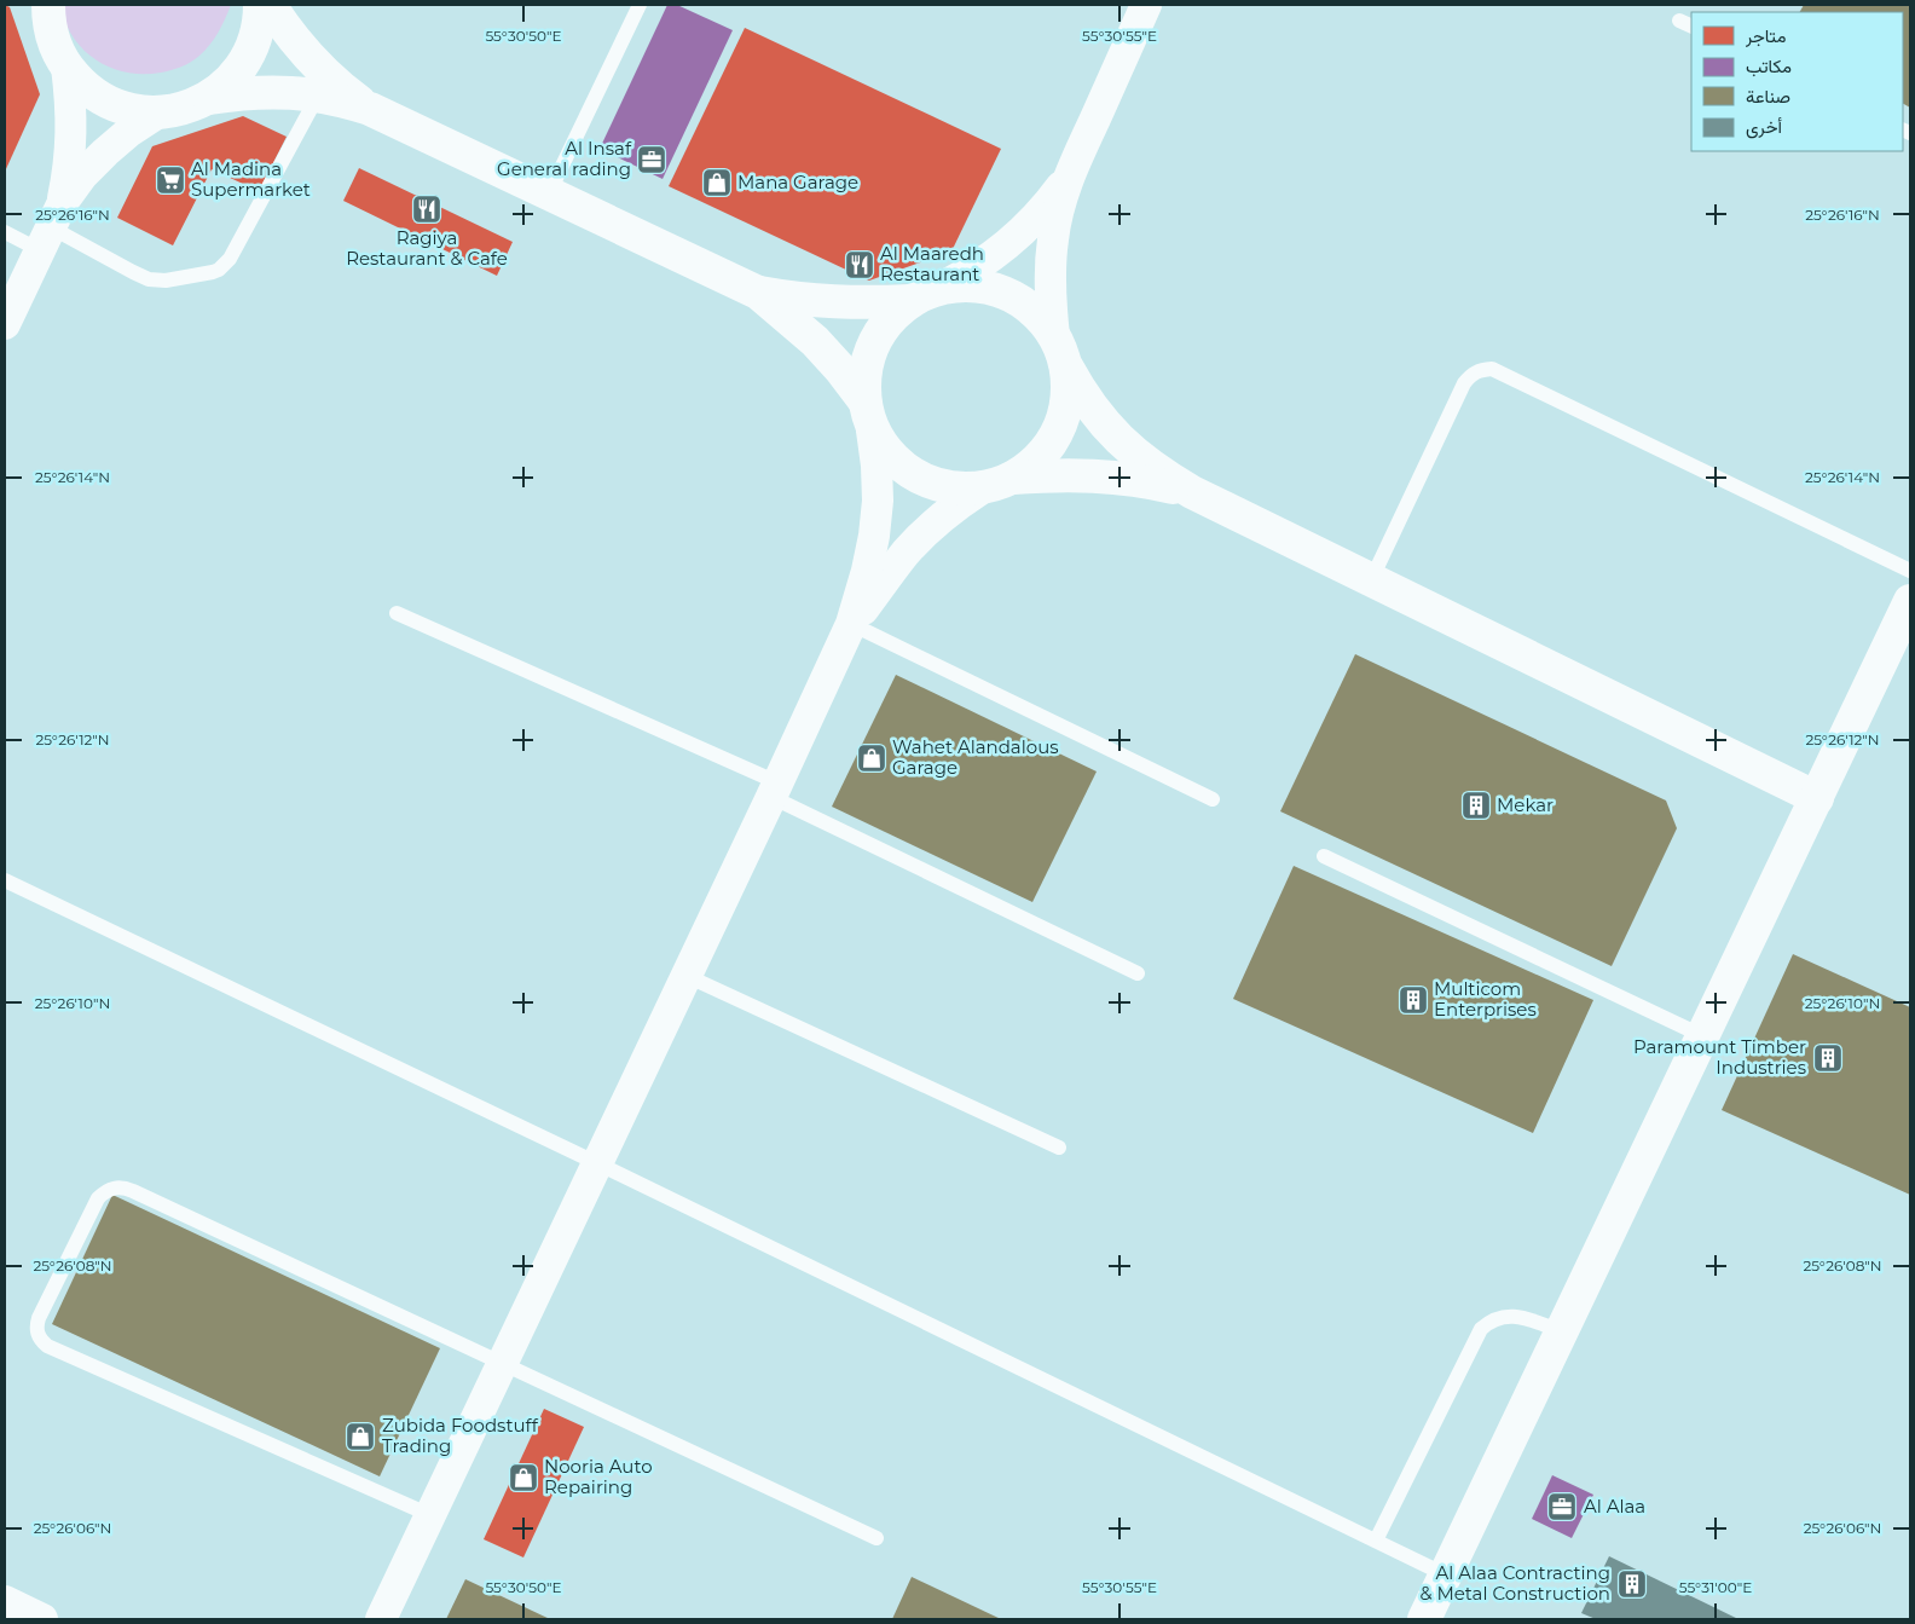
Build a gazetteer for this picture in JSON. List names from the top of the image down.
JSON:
{
  "places": {
    "office": ["Al Insaf General rading", "Al Alaa"],
    "supermarket": ["Al Madina Supermarket"],
    "shop": [
      "Mana Garage",
      "Wahet Alandalous Garage",
      "Zubida Foodstuff Trading",
      "Nooria Auto Repairing"
    ],
    "restaurant": ["Ragiya Restaurant & Cafe", "Al Maaredh Restaurant"],
    "building": [
      "Mekar",
      "Multicom Enterprises",
      "Paramount Timber Industries",
      "Al Alaa Contracting & Metal Construction"
    ]
  },
  "legend": [
    "متاجر",
    "مكاتب",
    "صناعة",
    "أخرى"
  ],
  "coordinates": [
    "55°30'50\"E",
    "55°30'55\"E",
    "25°26'16\"N",
    "25°26'14\"N",
    "25°26'12\"N",
    "25°26'10\"N",
    "25°26'08\"N",
    "25°26'06\"N",
    "55°31'00\"E"
  ]
}
